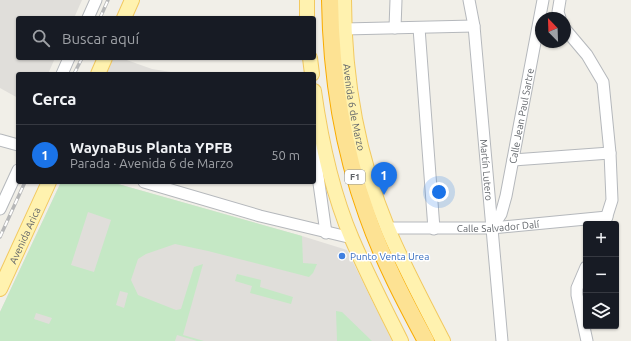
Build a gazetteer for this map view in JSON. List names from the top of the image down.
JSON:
{
  "streets": {
    "highway": ["Avenida 6 de Marzo", "F1"],
    "main road": ["Avenida Arica"],
    "street": ["Calle Jean Paul Sartre", "Martín Lutero", "Calle Salvador Dalí"]
  },
  "crossings": [
    ["Avenida 6 de Marzo", "Calle Salvador Dalí"],
    ["Calle Jean Paul Sartre", "Martín Lutero"],
    ["Calle Jean Paul Sartre", "Calle Salvador Dalí"],
    ["Martín Lutero", "Calle Salvador Dalí"]
  ],
  "places": ["Punto Venta Urea"],
  "north": "top left",
  "page": {
    "search": "Buscar aquí",
    "heading": "Cerca",
    "list": [
      {
        "mark": "1",
        "name": "WaynaBus Planta YPFB",
        "note": "Parada · Avenida 6 de Marzo",
        "value": "50 m"
      }
    ],
    "pins": "1",
    "map_buttons": ["+", "−"]
  }
}
